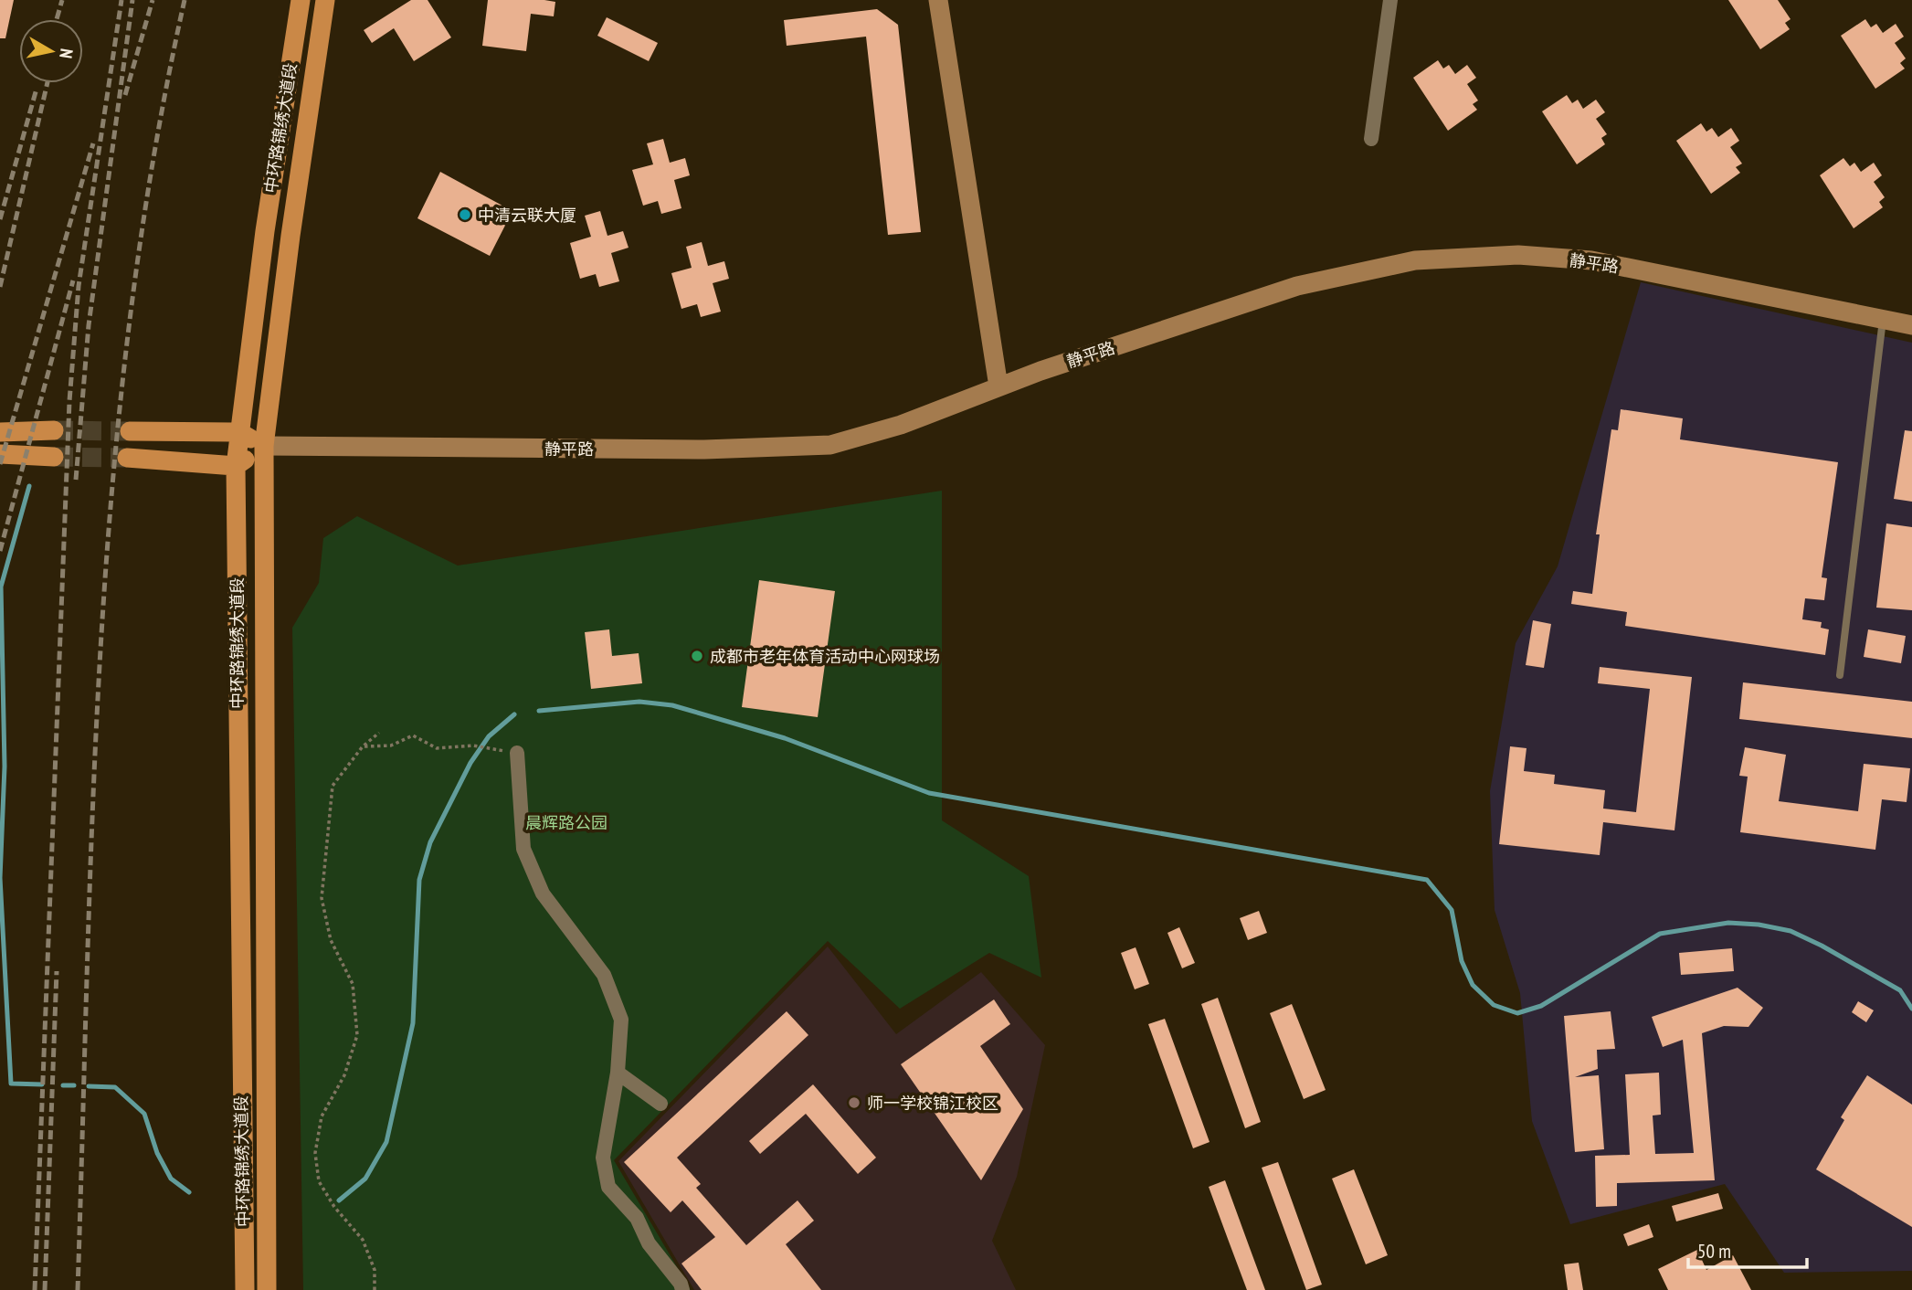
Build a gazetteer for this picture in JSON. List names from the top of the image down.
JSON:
{
  "streets": {
    "main road": ["中环路锦绣大道段"],
    "street": ["静平路"]
  },
  "crossings": [
    ["中环路锦绣大道段", "静平路"]
  ],
  "parks": ["晨辉路公园"],
  "places": ["中清云联大厦", "成都市老年体育活动中心网球场", "师一学校锦江校区"],
  "scale_bar": "50 m",
  "north": "right"
}
